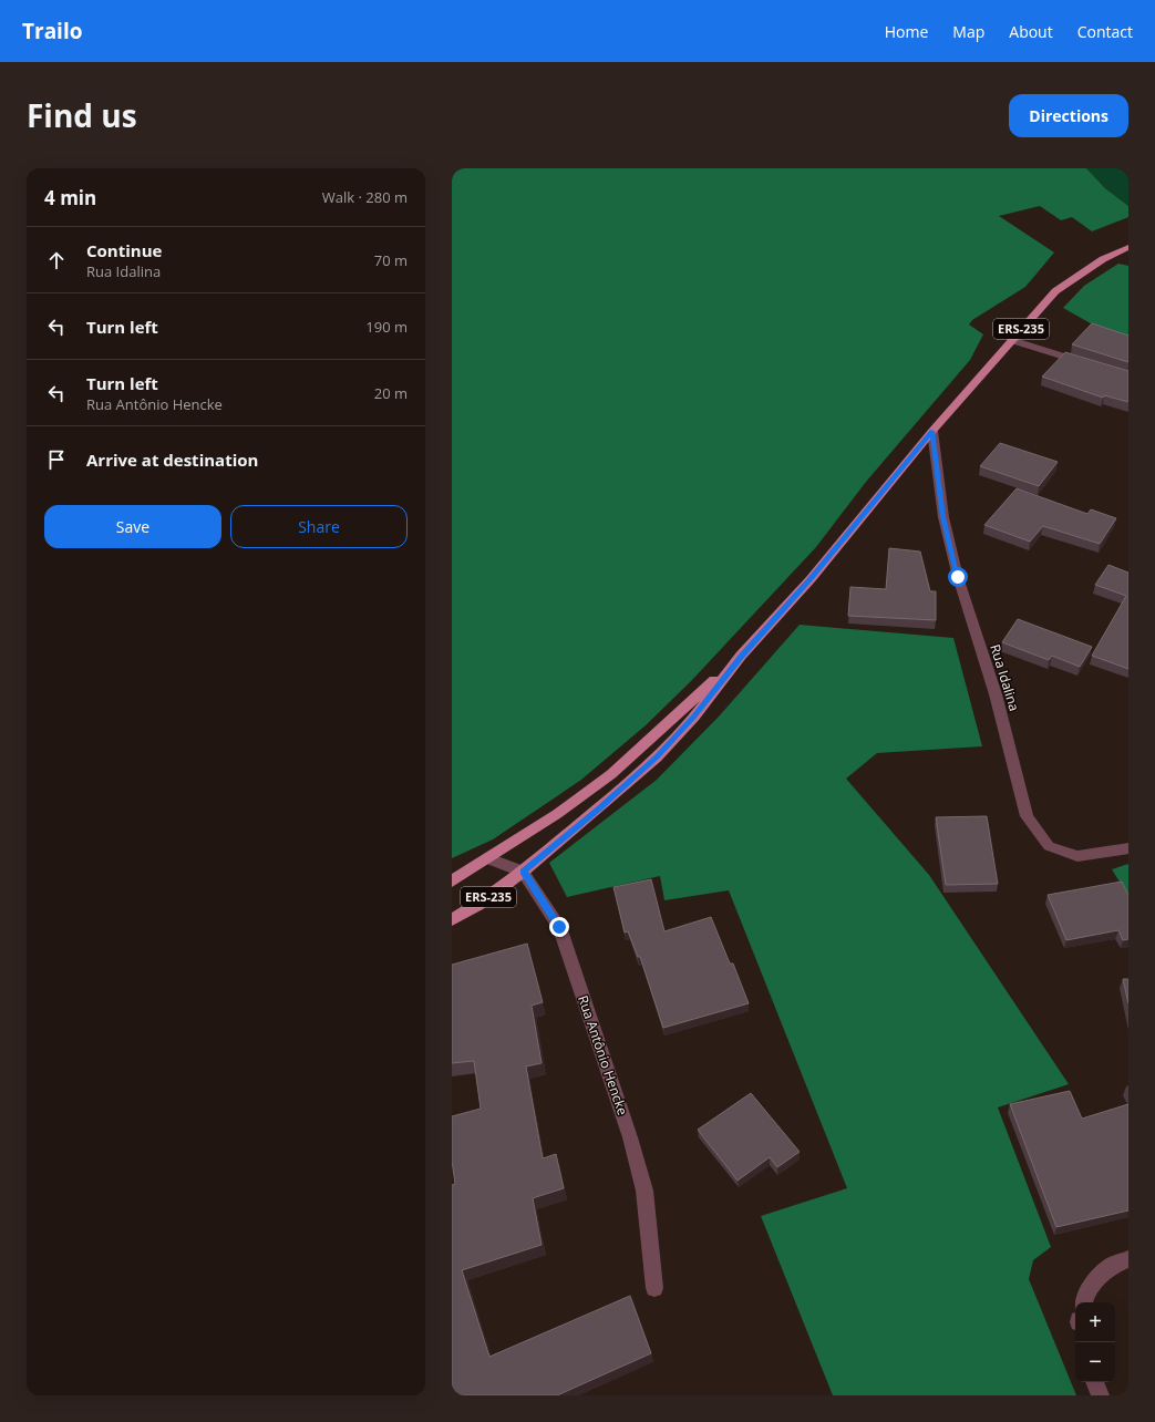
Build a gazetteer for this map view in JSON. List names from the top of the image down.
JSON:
{
  "streets": {
    "main road": ["ERS-235"],
    "street": ["Rua Idalina", "Rua Antônio Hencke"]
  },
  "crossings": [
    ["ERS-235", "Rua Idalina"],
    ["ERS-235", "Rua Antônio Hencke"]
  ],
  "page": {
    "header": "Trailo",
    "nav": [
      "Home",
      "Map",
      "About",
      "Contact"
    ],
    "title": "Find us",
    "buttons": [
      "Directions",
      ["Save", "Share"]
    ],
    "heading": ["4 min", "Walk · 280 m"],
    "list": [
      ["Continue", "Rua Idalina", "70 m"],
      ["Turn left", "190 m"],
      ["Turn left", "Rua Antônio Hencke", "20 m"],
      "Arrive at destination"
    ],
    "map_buttons": ["+", "−"]
  }
}
